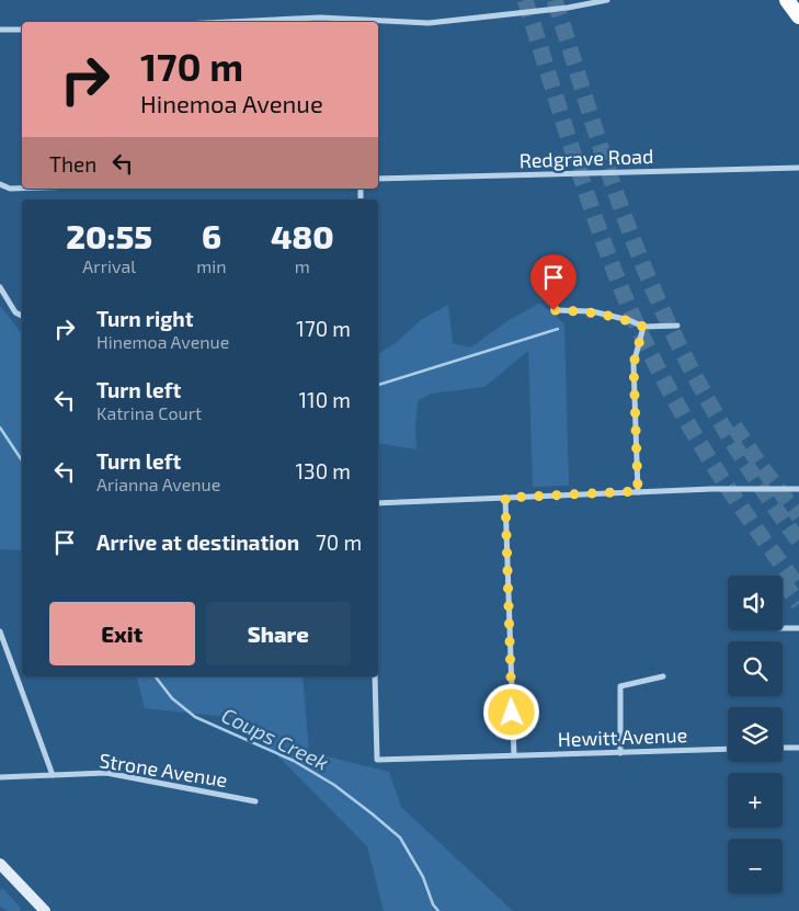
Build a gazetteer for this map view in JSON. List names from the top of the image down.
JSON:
{
  "streets": {
    "street": ["Redgrave Road", "Hewitt Avenue", "Strone Avenue"]
  },
  "water": ["Coups Creek"],
  "page": {
    "turn": ["170 m", "Hinemoa Avenue"],
    "then": "Then",
    "eta": [
      "20:55",
      "Arrival",
      "6",
      "min",
      "480",
      "m"
    ],
    "list": [
      {
        "name": "Turn right",
        "note": "Hinemoa Avenue",
        "value": "170 m"
      },
      {
        "name": "Turn left",
        "note": "Katrina Court",
        "value": "110 m"
      },
      {
        "name": "Turn left",
        "note": "Arianna Avenue",
        "value": "130 m"
      },
      {
        "name": "Arrive at destination",
        "value": "70 m"
      }
    ],
    "map_buttons": ["+", "−"],
    "buttons": ["Exit", "Share"]
  }
}
